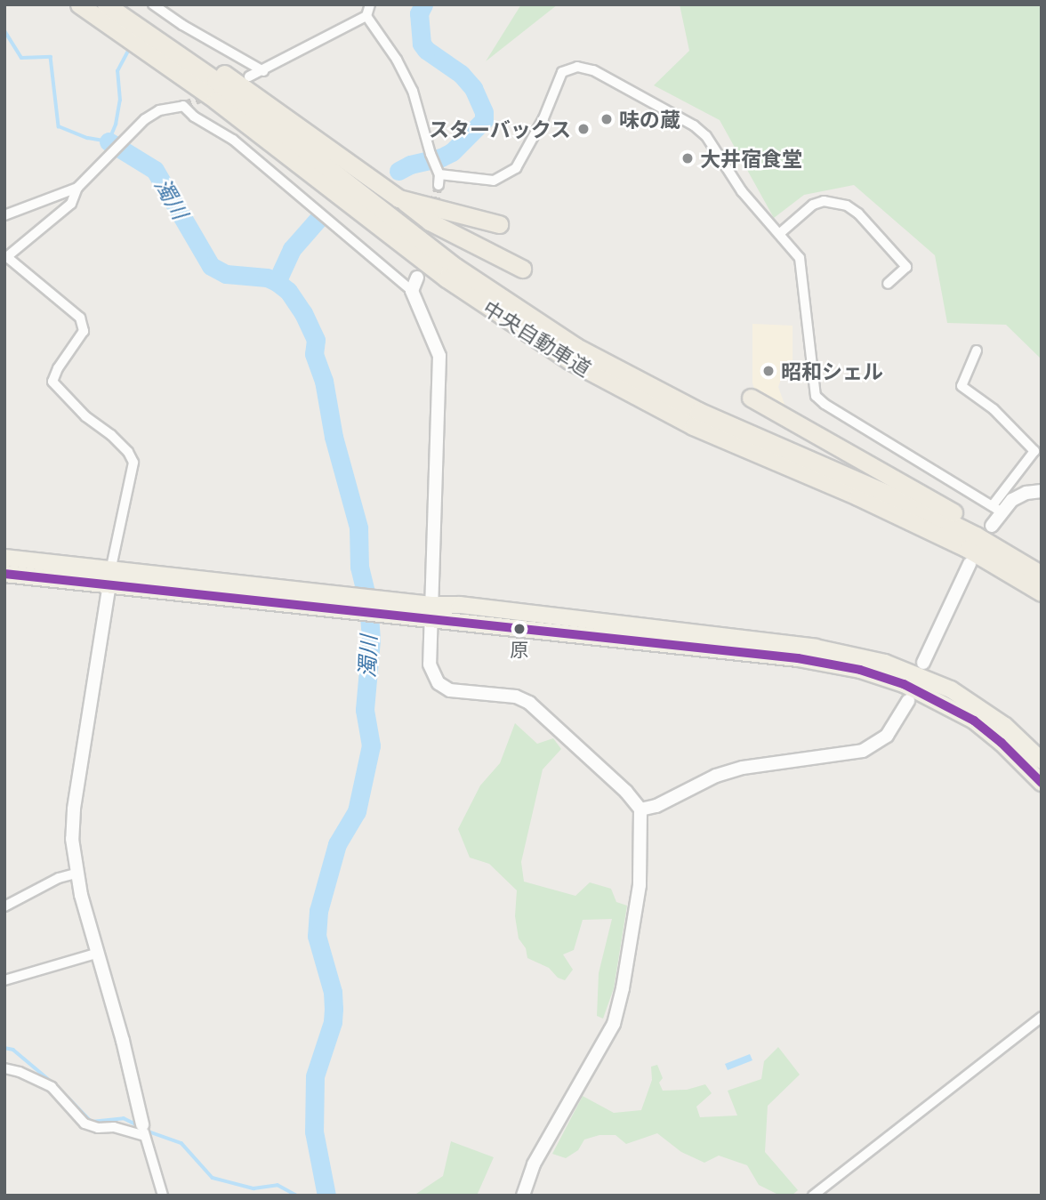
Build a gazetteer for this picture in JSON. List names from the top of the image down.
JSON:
{
  "streets": {
    "highway": ["中央自動車道"]
  },
  "water": ["濁川"],
  "places": [
    "味の蔵",
    "スターバックス",
    "大井宿食堂",
    "昭和シェル",
    "原"
  ]
}
